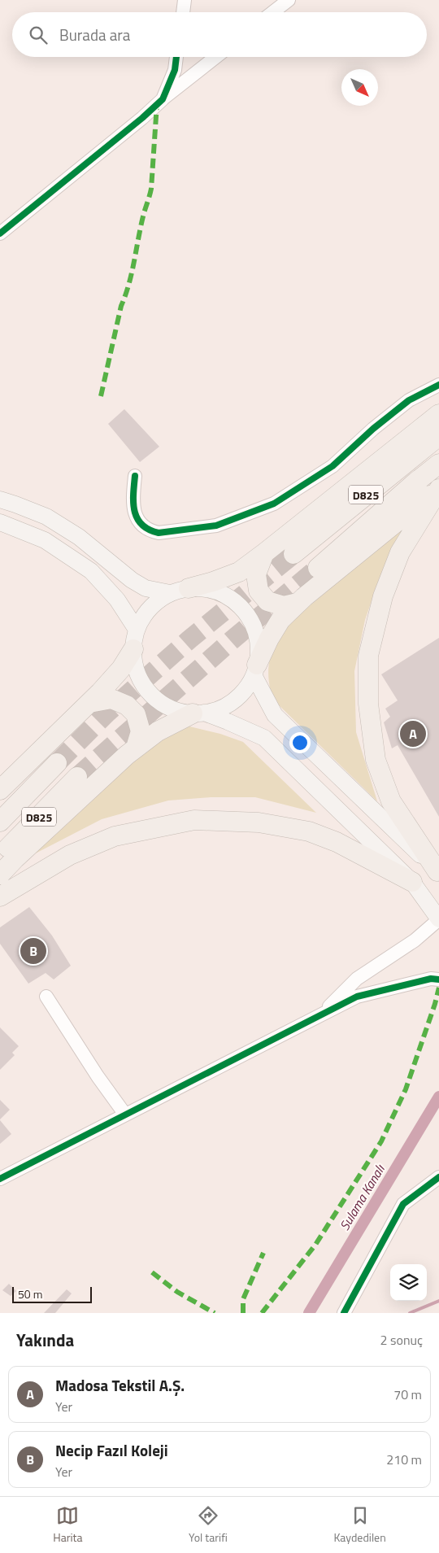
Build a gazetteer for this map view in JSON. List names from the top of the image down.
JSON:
{
  "streets": {
    "highway": ["D825"]
  },
  "water": ["Sulama Kanalı"],
  "scale_bar": "50 m",
  "north": "bottom right",
  "page": {
    "search": "Burada ara",
    "pins": ["A", "B"],
    "scale": "50 m",
    "heading": ["Yakında", "2 sonuç"],
    "list": [
      {
        "mark": "A",
        "name": "Madosa Tekstil A.Ş.",
        "note": "Yer",
        "value": "70 m"
      },
      {
        "mark": "B",
        "name": "Necip Fazıl Koleji",
        "note": "Yer",
        "value": "210 m"
      }
    ],
    "nav": ["Harita", "Yol tarifi", "Kaydedilen"]
  }
}
